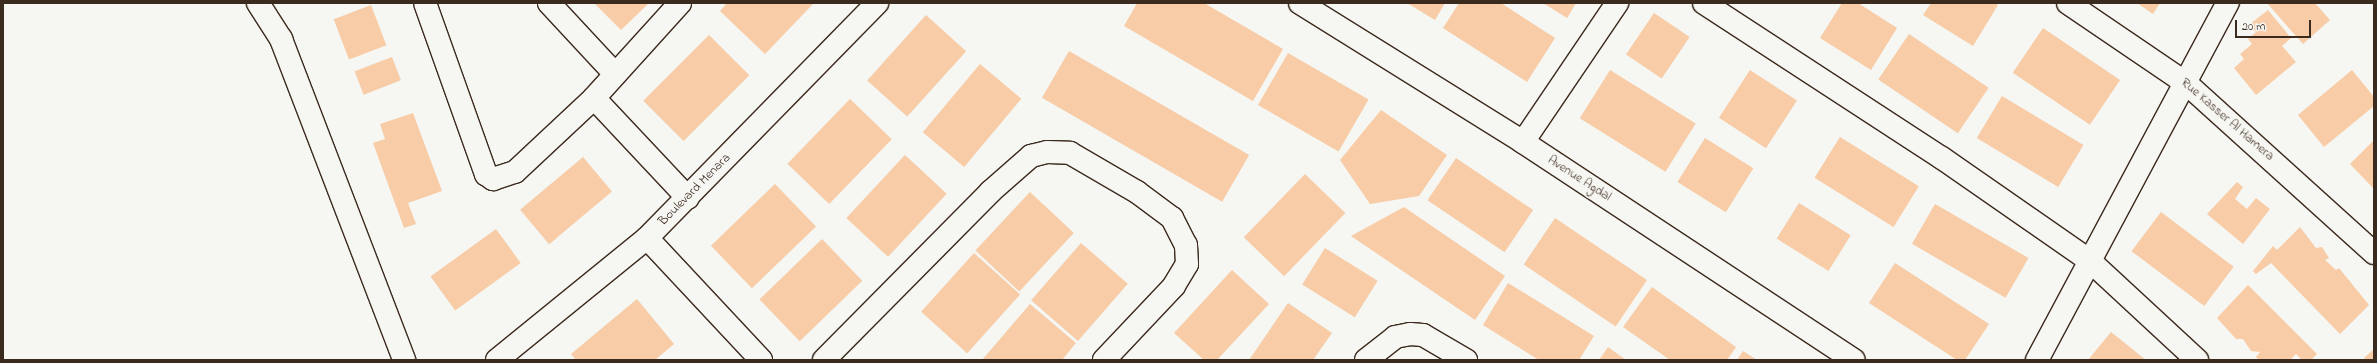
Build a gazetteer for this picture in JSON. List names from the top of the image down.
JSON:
{
  "streets": {
    "street": ["Rue Kasser Al Hamera", "Avenue Agdal", "Boulevard Menara"]
  },
  "scale_bar": "20 m"
}
